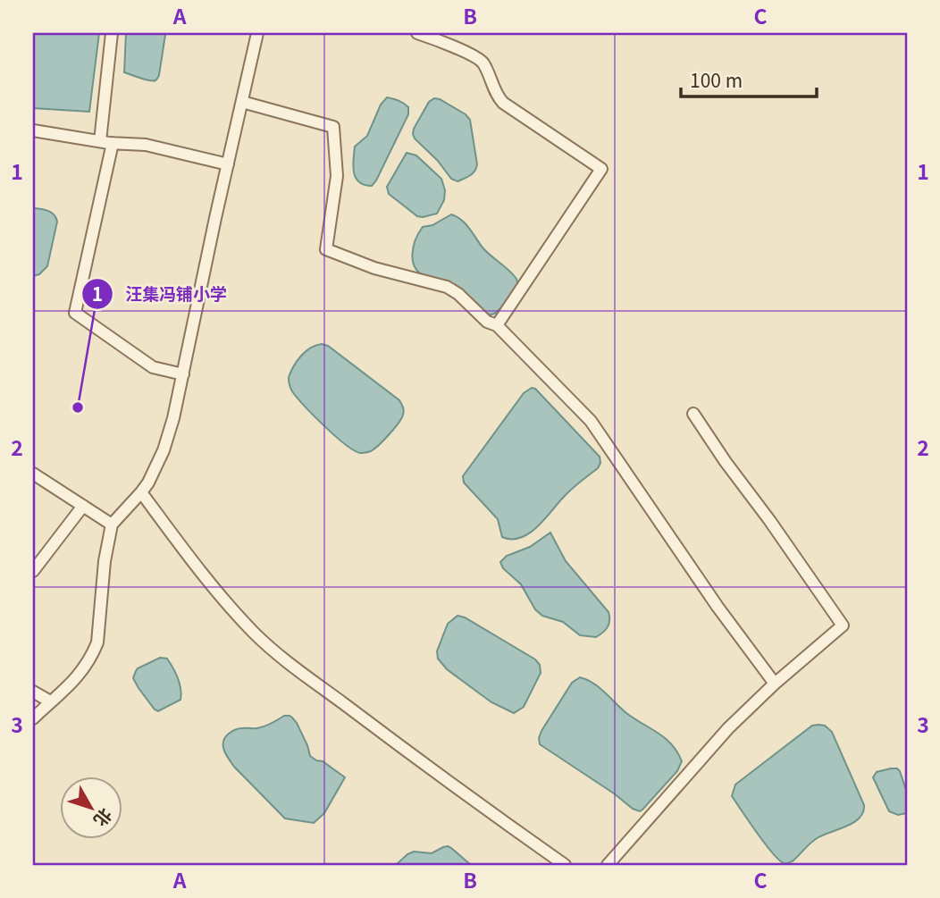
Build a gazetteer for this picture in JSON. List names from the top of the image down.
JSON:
{
  "places": ["汪集冯铺小学"],
  "scale_bar": "100 m",
  "north": "bottom right",
  "grid": {
    "columns": ["A", "B", "C"],
    "rows": ["1", "2", "3"]
  }
}
